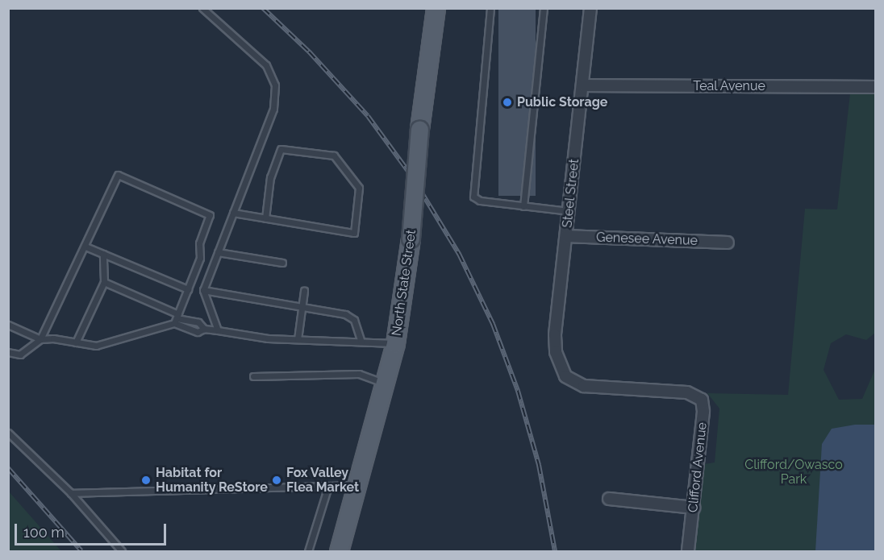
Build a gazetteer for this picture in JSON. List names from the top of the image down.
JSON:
{
  "streets": {
    "main road": ["North State Street"],
    "street": [
      "Teal Avenue",
      "Steel Street",
      "Genesee Avenue",
      "Clifford Avenue"
    ]
  },
  "crossings": [
    ["Teal Avenue", "Steel Street"],
    ["Steel Street", "Genesee Avenue"],
    ["Steel Street", "Clifford Avenue"]
  ],
  "parks": ["Clifford/Owasco Park"],
  "places": ["Public Storage", "Habitat for Humanity ReStore", "Fox Valley Flea Market"],
  "scale_bar": "100 m"
}
